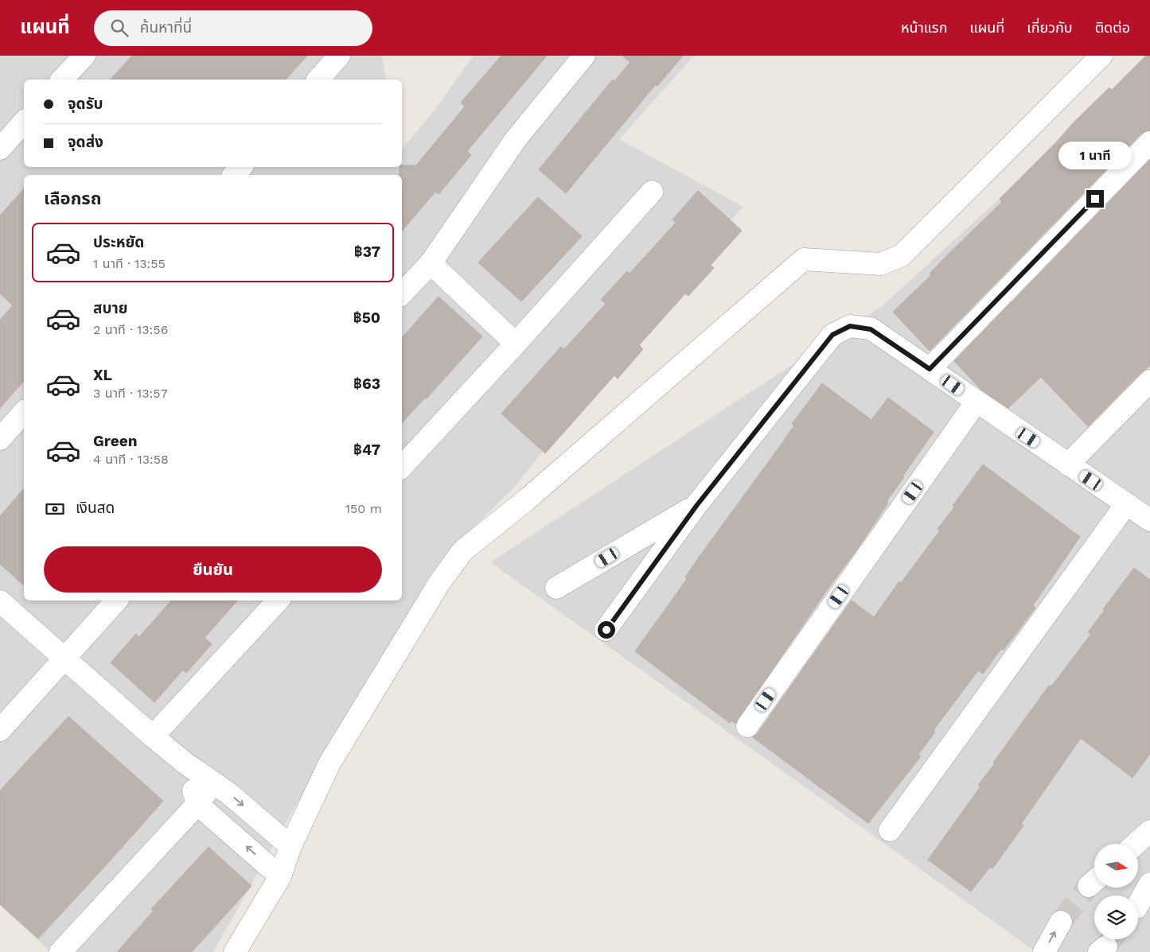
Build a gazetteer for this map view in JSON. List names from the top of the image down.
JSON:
{
  "north": "right",
  "page": {
    "header": "แผนที่",
    "search": "ค้นหาที่นี่",
    "nav": [
      "หน้าแรก",
      "แผนที่",
      "เกี่ยวกับ",
      "ติดต่อ"
    ],
    "banner": ["จุดรับ", "จุดส่ง"],
    "bubble": "1 นาที",
    "heading": "เลือกรถ",
    "list": [
      {
        "name": "ประหยัด",
        "note": "1 นาที · 13:55",
        "value": "฿37"
      },
      {
        "name": "สบาย",
        "note": "2 นาที · 13:56",
        "value": "฿50"
      },
      {
        "name": "XL",
        "note": "3 นาที · 13:57",
        "value": "฿63"
      },
      {
        "name": "Green",
        "note": "4 นาที · 13:58",
        "value": "฿47"
      }
    ],
    "pay": ["เงินสด", "150 m"],
    "buttons": "ยืนยัน"
  }
}
